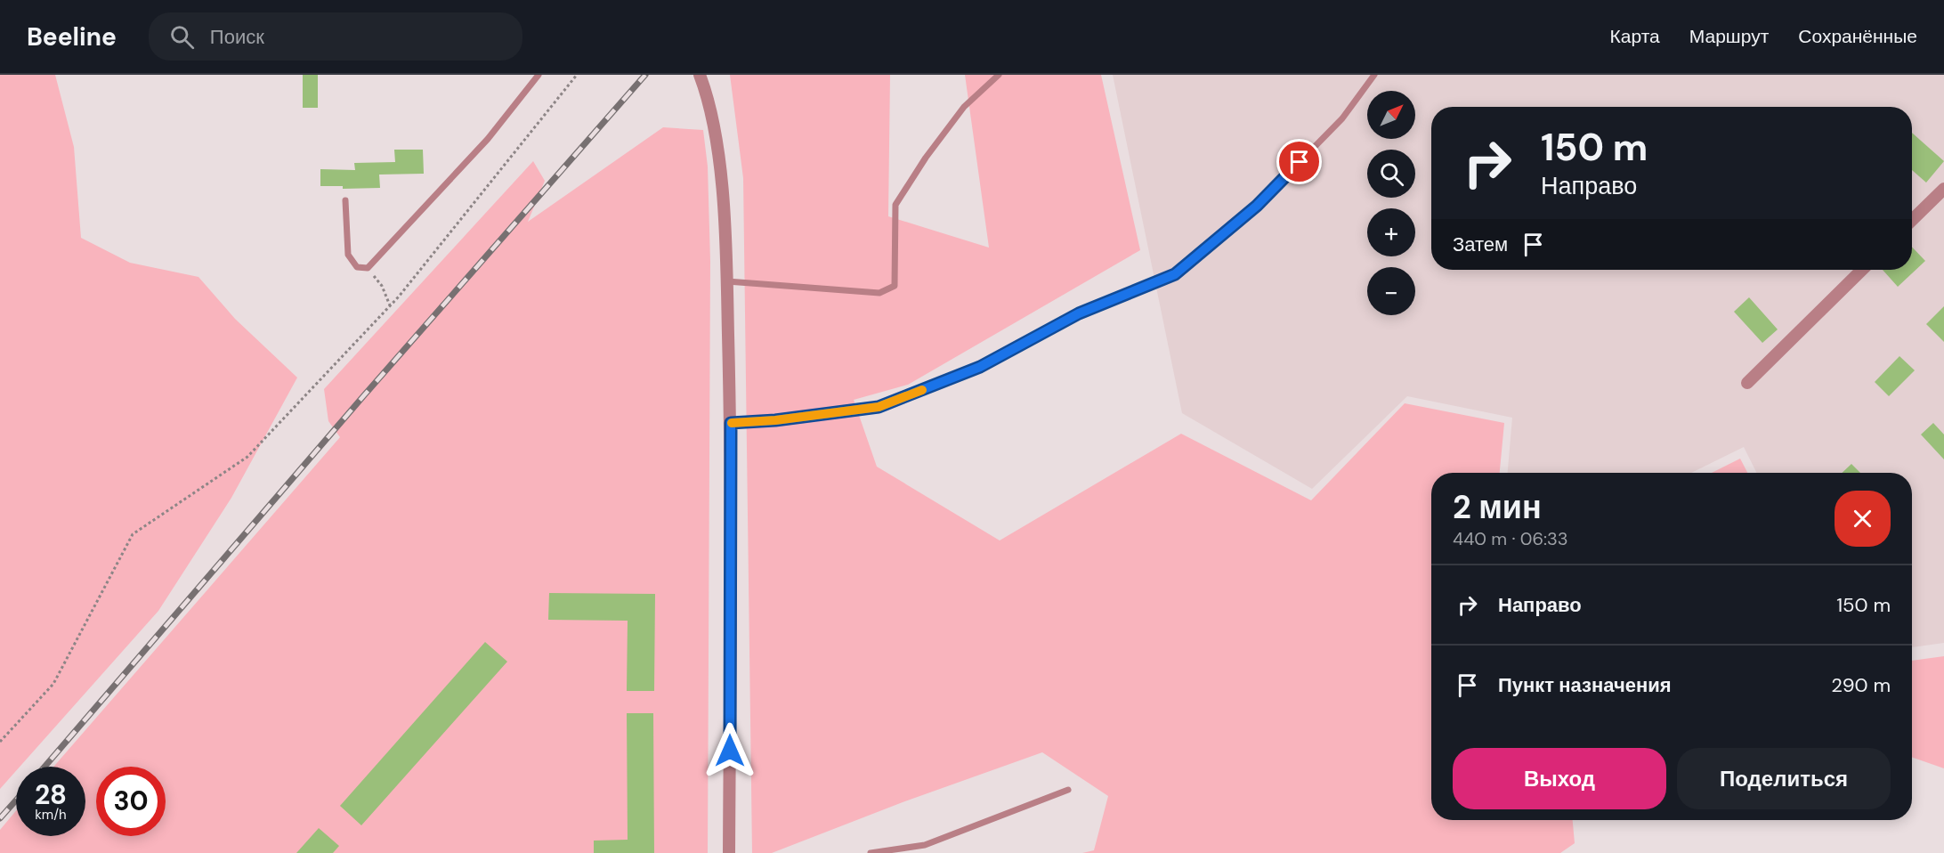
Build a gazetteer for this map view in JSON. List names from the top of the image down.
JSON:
{
  "north": "top right",
  "page": {
    "header": "Beeline",
    "search": "Поиск",
    "nav": ["Карта", "Маршрут", "Сохранённые"],
    "map_buttons": ["+", "−"],
    "turn": ["150 m", "Направо"],
    "then": "Затем",
    "heading": ["2 мин", "440 m · 06:33"],
    "list": [
      {
        "name": "Направо",
        "value": "150 m"
      },
      {
        "name": "Пункт назначения",
        "value": "290 m"
      }
    ],
    "buttons": ["Выход", "Поделиться"],
    "speed": "28 km/h",
    "limit": "30"
  }
}
